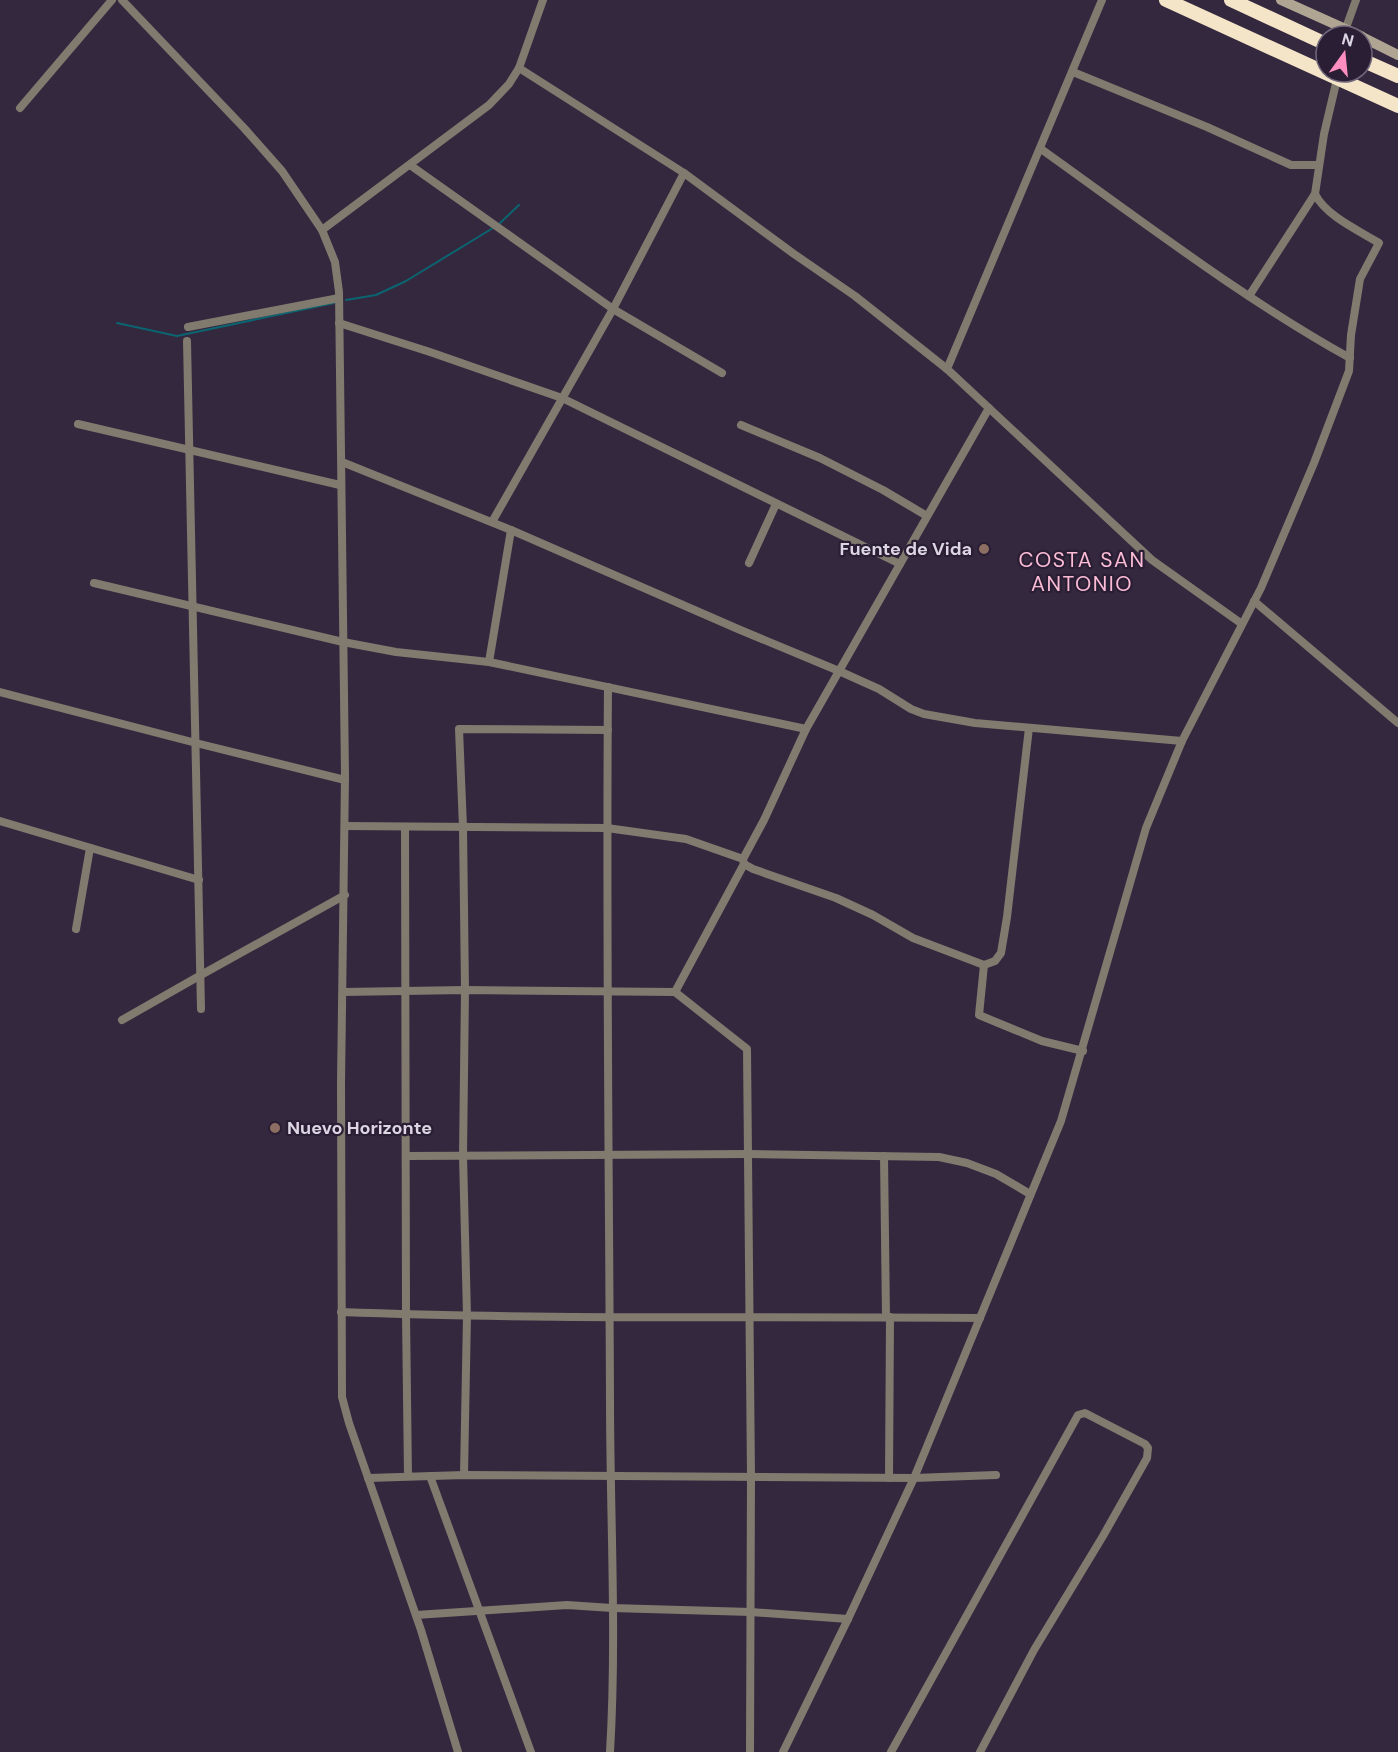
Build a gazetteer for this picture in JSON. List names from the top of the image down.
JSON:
{
  "districts": ["COSTA SAN ANTONIO"],
  "places": ["Fuente de Vida", "Nuevo Horizonte"],
  "north": "top"
}
